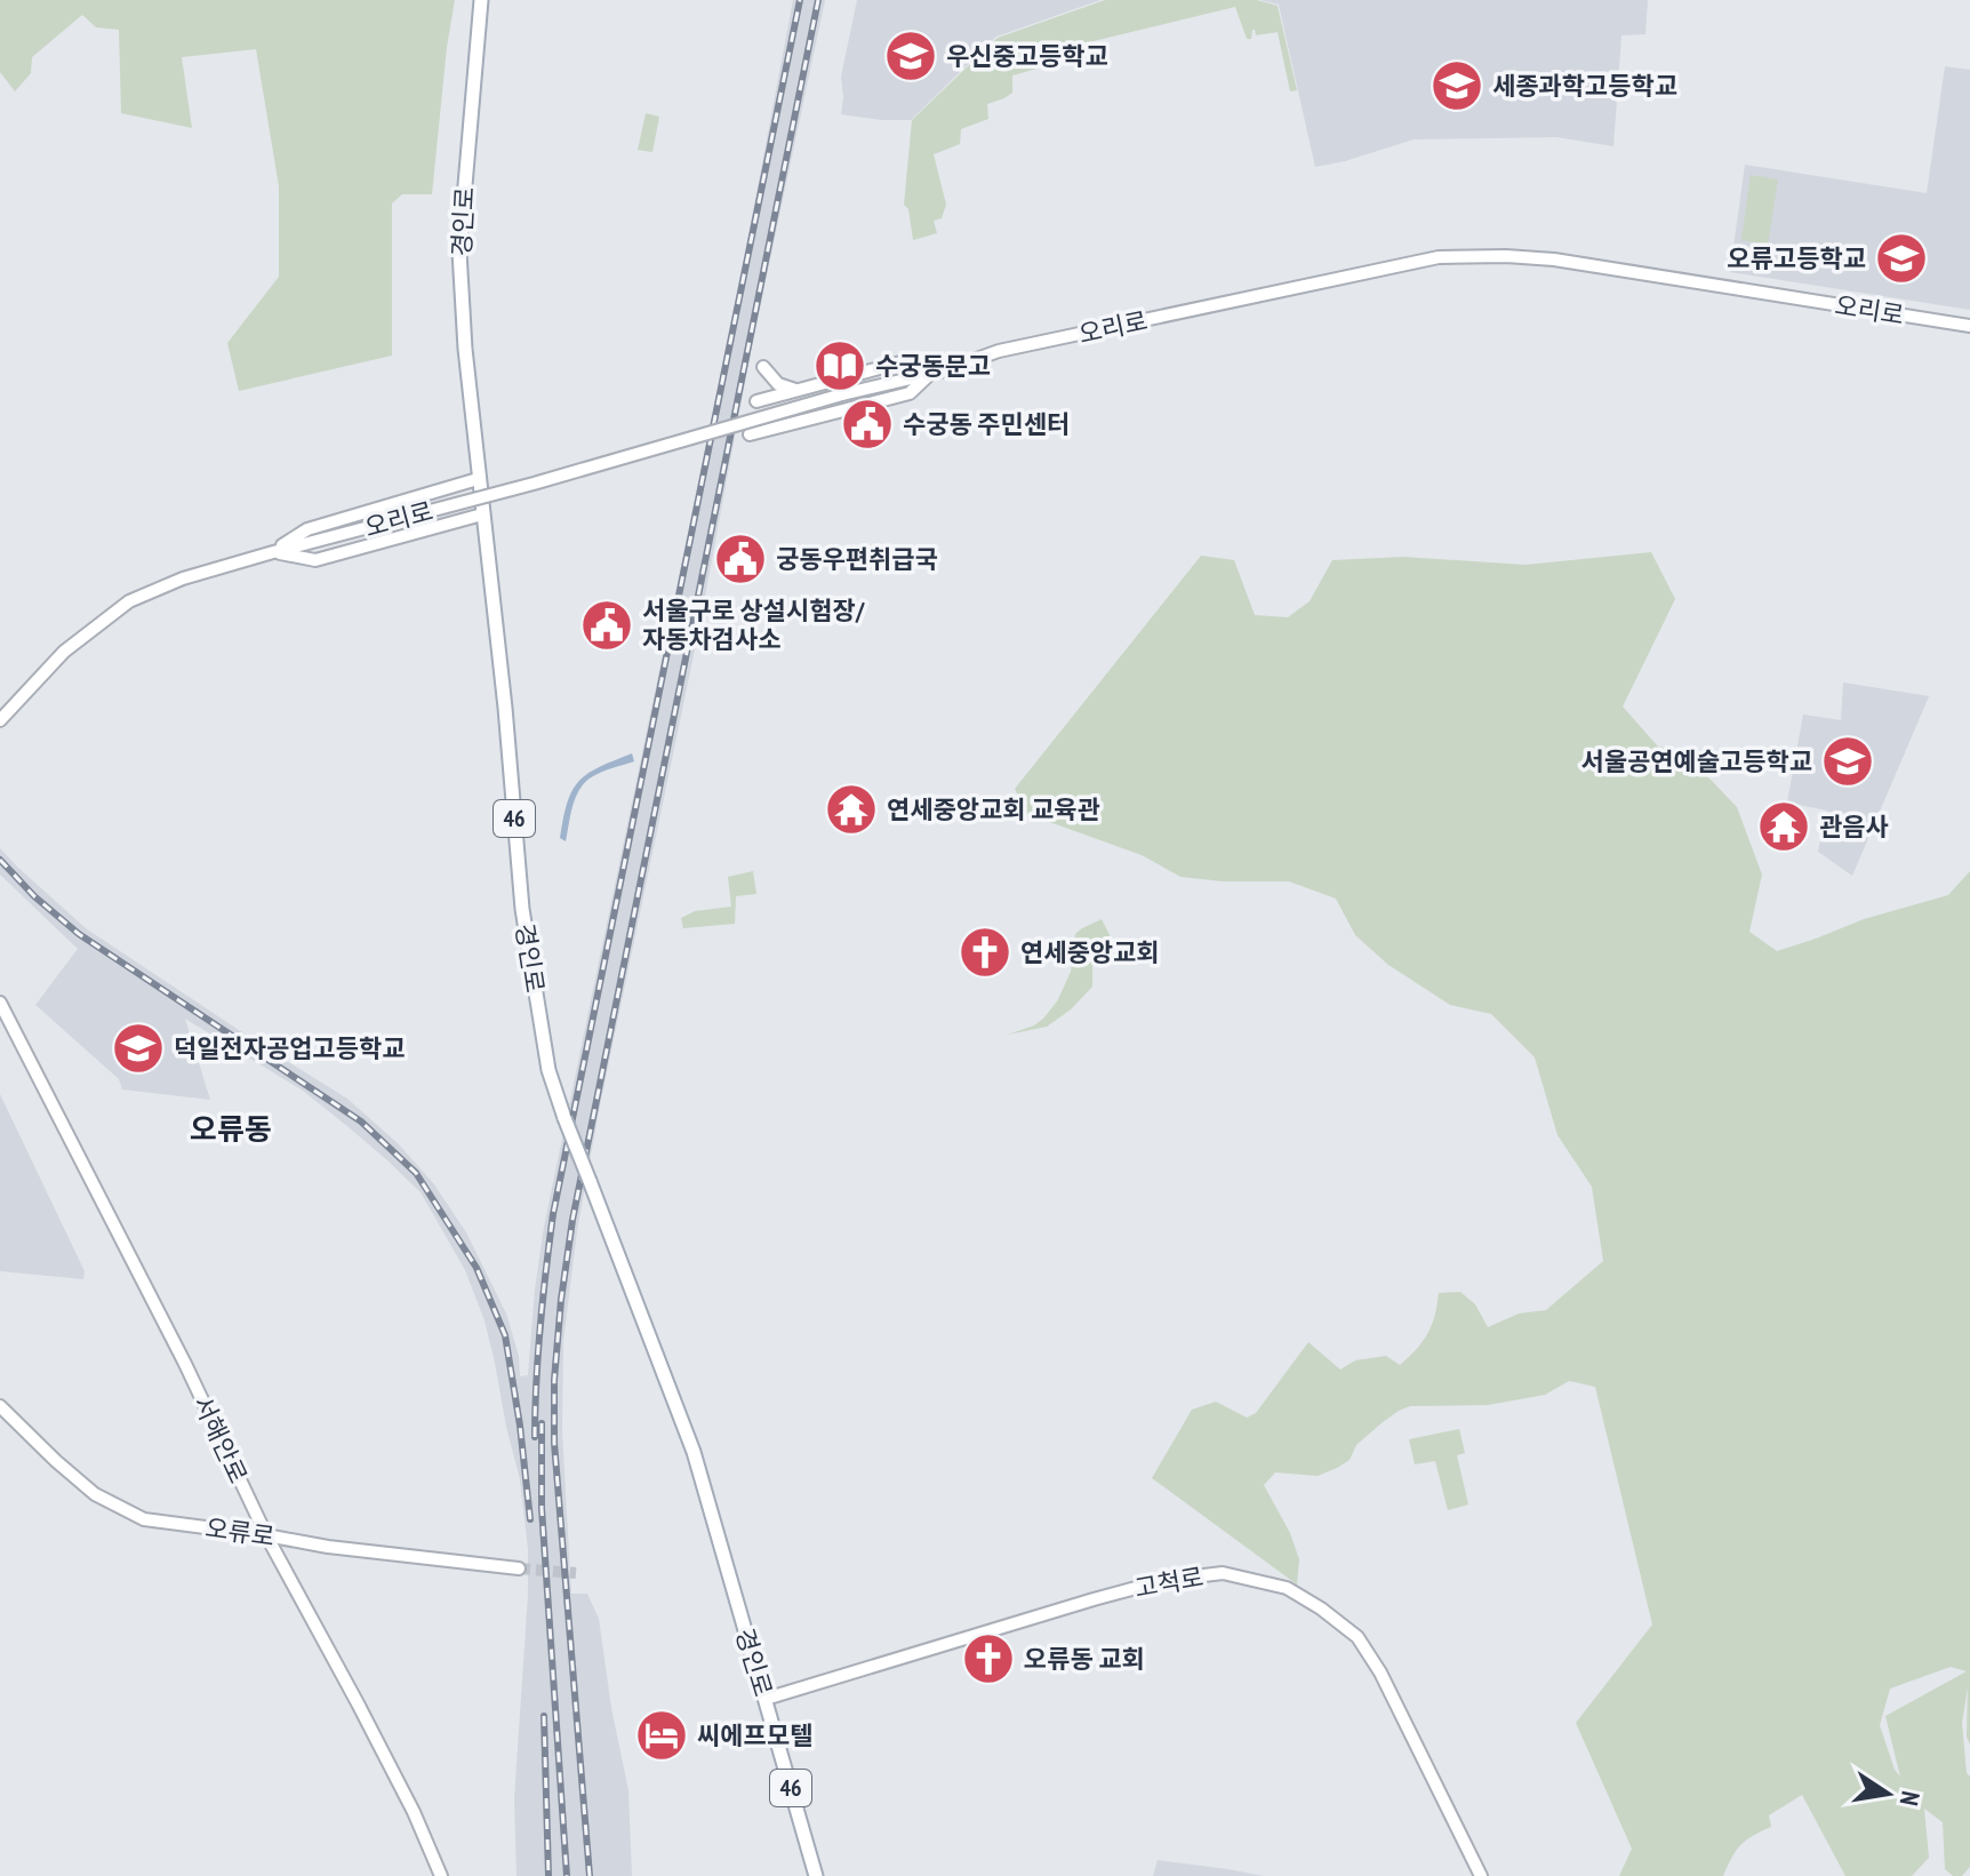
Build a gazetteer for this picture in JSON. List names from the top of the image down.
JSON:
{
  "streets": {
    "main road": [
      "경인로",
      "오리로",
      "46",
      "서해안로",
      "오류로",
      "고척로"
    ]
  },
  "crossings": [
    ["경인로", "오리로"],
    ["경인로", "고척로"],
    ["서해안로", "오류로"]
  ],
  "districts": ["오류동"],
  "places": {
    "school or university": [
      "우신중고등학교",
      "세종과학고등학교",
      "오류고등학교",
      "서울공연예술고등학교",
      "덕일전자공업고등학교"
    ],
    "library": ["수궁동문고"],
    "public building": ["수궁동 주민센터", "궁동우편취급국", "서울구로 상설시험장/ 자동차검사소"],
    "temple": ["연세중앙교회 교육관", "관음사"],
    "church": ["연세중앙교회", "오류동 교회"],
    "hotel": ["씨에프모텔"]
  },
  "north": "right"
}
